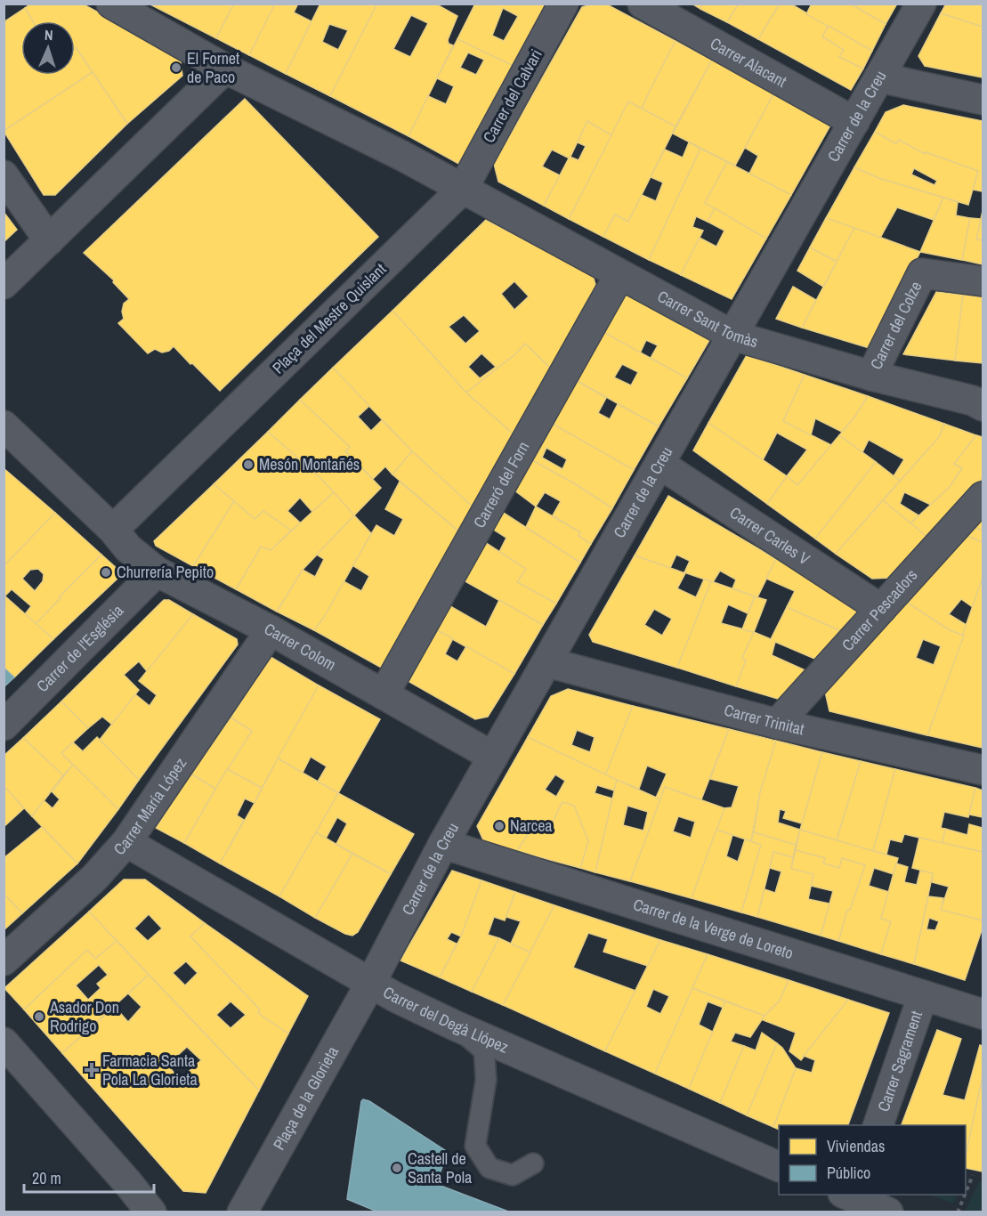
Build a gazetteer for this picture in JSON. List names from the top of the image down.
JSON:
{
  "streets": {
    "street": [
      "Carrer Alacant",
      "Carrer del Calvari",
      "Carrer de la Creu",
      "Plaça del Mestre Quislant",
      "Carrer Sant Tomàs",
      "Carrer del Colze",
      "Carreró del Forn",
      "Carrer Carles V",
      "Carrer Pescadors",
      "Carrer Colom",
      "Carrer de l'Església",
      "Carrer Trinitat",
      "Carrer María López",
      "Carrer de la Verge de Loreto",
      "Carrer del Degà Llópez",
      "Carrer Sagrament",
      "Plaça de la Glorieta"
    ]
  },
  "crossings": [
    ["Carrer Alacant", "Carrer de la Creu"],
    ["Carrer del Calvari", "Plaça del Mestre Quislant"],
    ["Carrer del Calvari", "Carrer Sant Tomàs"],
    ["Carrer de la Creu", "Carrer Sant Tomàs"],
    ["Carrer de la Creu", "Carrer Carles V"],
    ["Carrer de la Creu", "Carrer Colom"],
    ["Carrer de la Creu", "Carrer Trinitat"],
    ["Carrer de la Creu", "Carrer de la Verge de Loreto"],
    ["Carrer de la Creu", "Carrer del Degà Llópez"],
    ["Carrer de la Creu", "Plaça de la Glorieta"],
    ["Plaça del Mestre Quislant", "Carrer Sant Tomàs"],
    ["Plaça del Mestre Quislant", "Carrer Colom"],
    ["Carrer Sant Tomàs", "Carrer del Colze"],
    ["Carrer Sant Tomàs", "Carreró del Forn"],
    ["Carreró del Forn", "Carrer Colom"],
    ["Carrer Carles V", "Carrer Pescadors"],
    ["Carrer Pescadors", "Carrer Trinitat"],
    ["Carrer Colom", "Carrer de l'Església"],
    ["Carrer Colom", "Carrer María López"],
    ["Carrer María López", "Carrer del Degà Llópez"],
    ["Carrer de la Verge de Loreto", "Carrer Sagrament"],
    ["Carrer del Degà Llópez", "Plaça de la Glorieta"]
  ],
  "places": {
    "other": [
      "El Fornet de Paco",
      "Mesón Montañés",
      "Churrería Pepito",
      "Narcea",
      "Asador Don Rodrigo",
      "Castell de Santa Pola"
    ],
    "health": ["Farmacia Santa Pola La Glorieta"]
  },
  "legend": ["Viviendas", "Público"],
  "scale_bar": "20 m",
  "north": "top"
}
